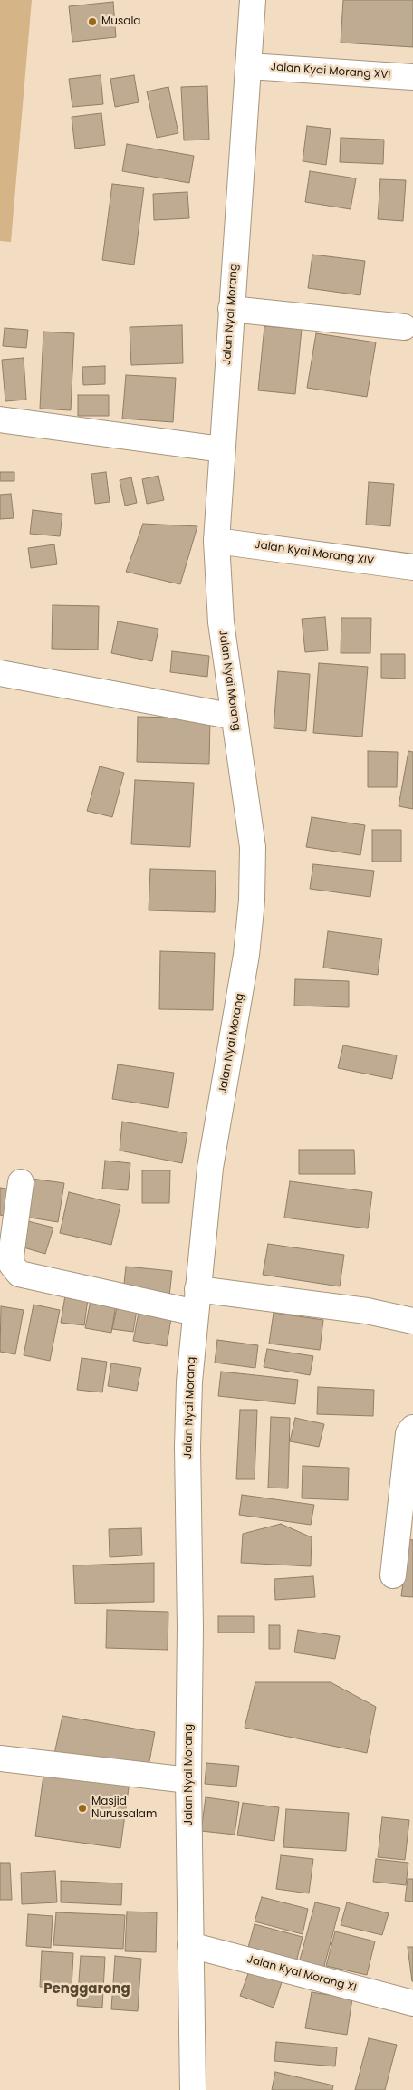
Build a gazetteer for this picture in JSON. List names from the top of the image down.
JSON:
{
  "streets": {
    "street": [
      "Jalan Kyai Morang XVI",
      "Jalan Nyai Morang",
      "Jalan Kyai Morang XIV",
      "Jalan Kyai Morang XI"
    ]
  },
  "crossings": [
    ["Jalan Kyai Morang XVI", "Jalan Nyai Morang"],
    ["Jalan Nyai Morang", "Jalan Kyai Morang XIV"],
    ["Jalan Nyai Morang", "Jalan Kyai Morang XI"]
  ],
  "districts": ["Penggarong"],
  "places": ["Musala", "Masjid Nurussalam"]
}
